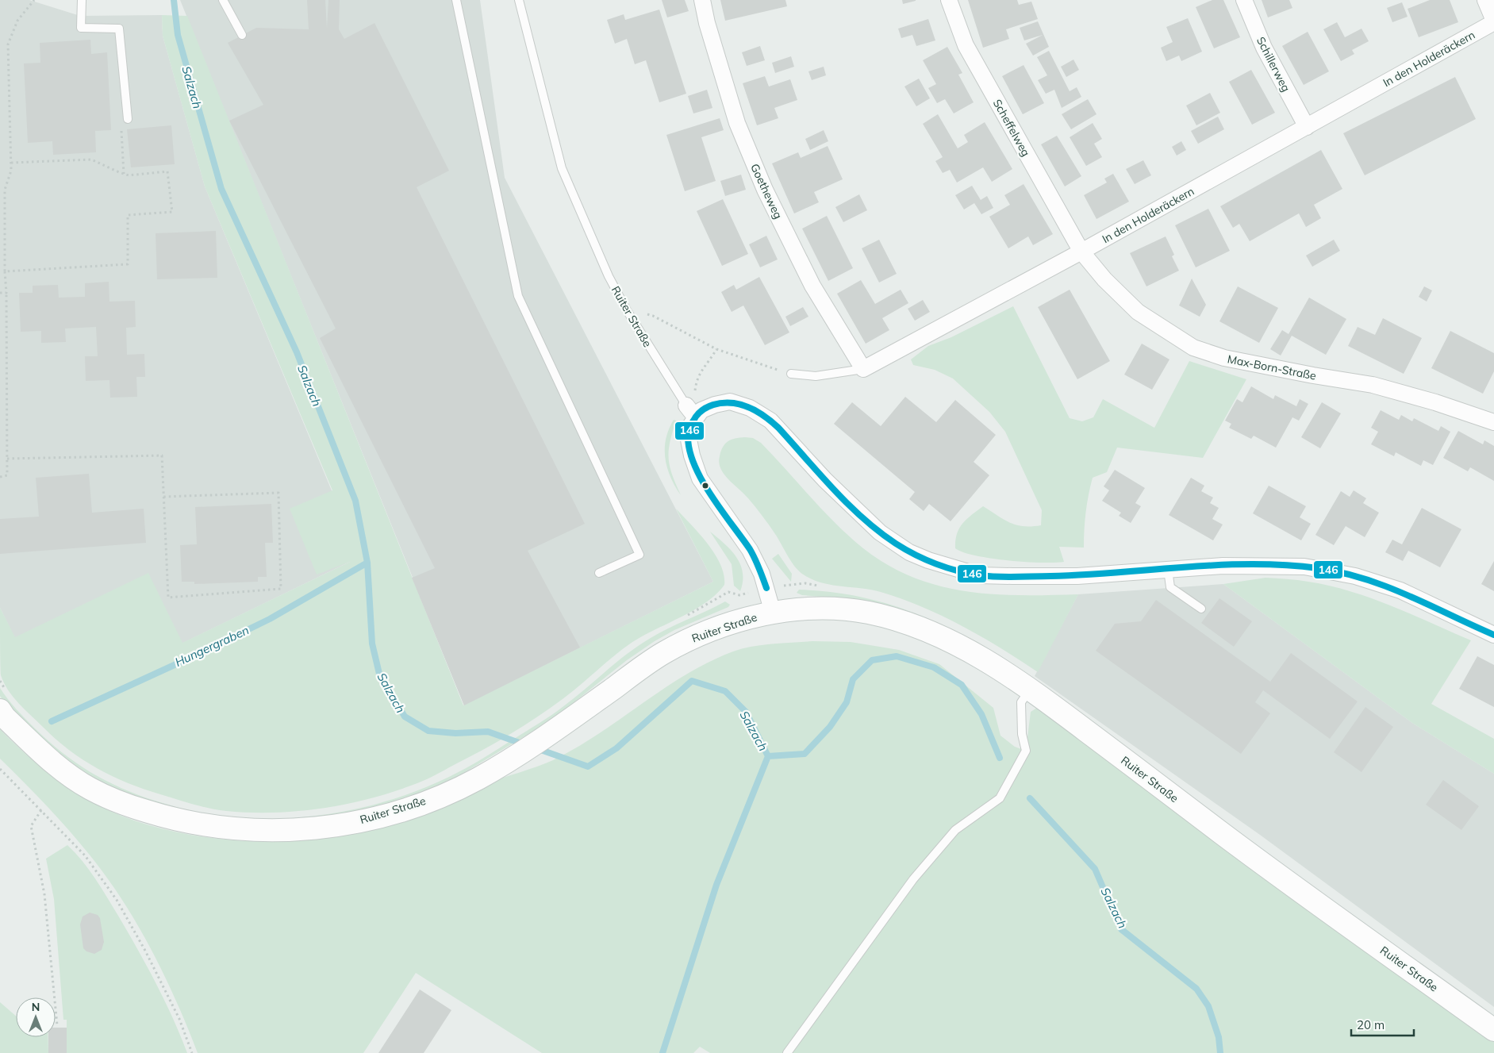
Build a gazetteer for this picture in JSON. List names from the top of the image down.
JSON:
{
  "streets": {
    "street": [
      "In den Holderäckern",
      "Schillerweg",
      "Scheffelweg",
      "Goetheweg",
      "Ruiter Straße",
      "Max-Born-Straße"
    ]
  },
  "crossings": [
    ["In den Holderäckern", "Schillerweg"],
    ["In den Holderäckern", "Scheffelweg"],
    ["In den Holderäckern", "Goetheweg"],
    ["In den Holderäckern", "Max-Born-Straße"],
    ["Scheffelweg", "Max-Born-Straße"]
  ],
  "water": ["Salzach", "Hungergraben"],
  "lines": ["transit line 146"],
  "scale_bar": "20 m",
  "north": "top"
}
